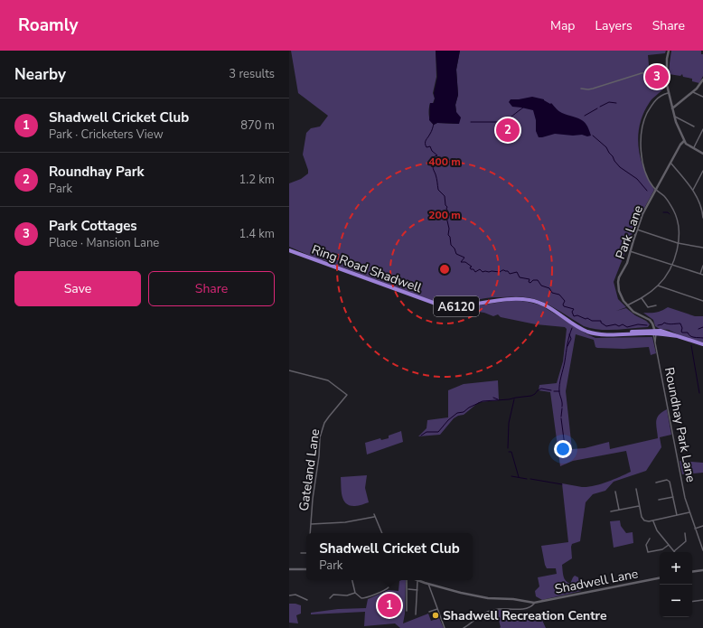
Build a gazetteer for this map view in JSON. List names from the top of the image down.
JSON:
{
  "streets": {
    "highway": ["Ring Road Shadwell", "A6120"],
    "street": [
      "Park Lane",
      "Roundhay Park Lane",
      "Gateland Lane",
      "Shadwell Lane"
    ]
  },
  "crossings": [
    ["Park Lane", "Ring Road Shadwell"],
    ["Park Lane", "A6120"],
    ["Park Lane", "Roundhay Park Lane"],
    ["Ring Road Shadwell", "A6120"],
    ["Ring Road Shadwell", "Roundhay Park Lane"],
    ["A6120", "Roundhay Park Lane"]
  ],
  "places": ["Shadwell Recreation Centre"],
  "page": {
    "header": "Roamly",
    "nav": ["Map", "Layers", "Share"],
    "heading": ["Nearby", "3 results"],
    "pins": ["3", "2", "1"],
    "list": [
      {
        "mark": "1",
        "name": "Shadwell Cricket Club",
        "note": "Park · Cricketers View",
        "value": "870 m"
      },
      {
        "mark": "2",
        "name": "Roundhay Park",
        "note": "Park",
        "value": "1.2 km"
      },
      {
        "mark": "3",
        "name": "Park Cottages",
        "note": "Place · Mansion Lane",
        "value": "1.4 km"
      }
    ],
    "buttons": ["Save", "Share"],
    "popup": ["Shadwell Cricket Club", "Park"],
    "map_buttons": ["+", "−"]
  },
  "rings": ["400 m", "200 m"]
}
